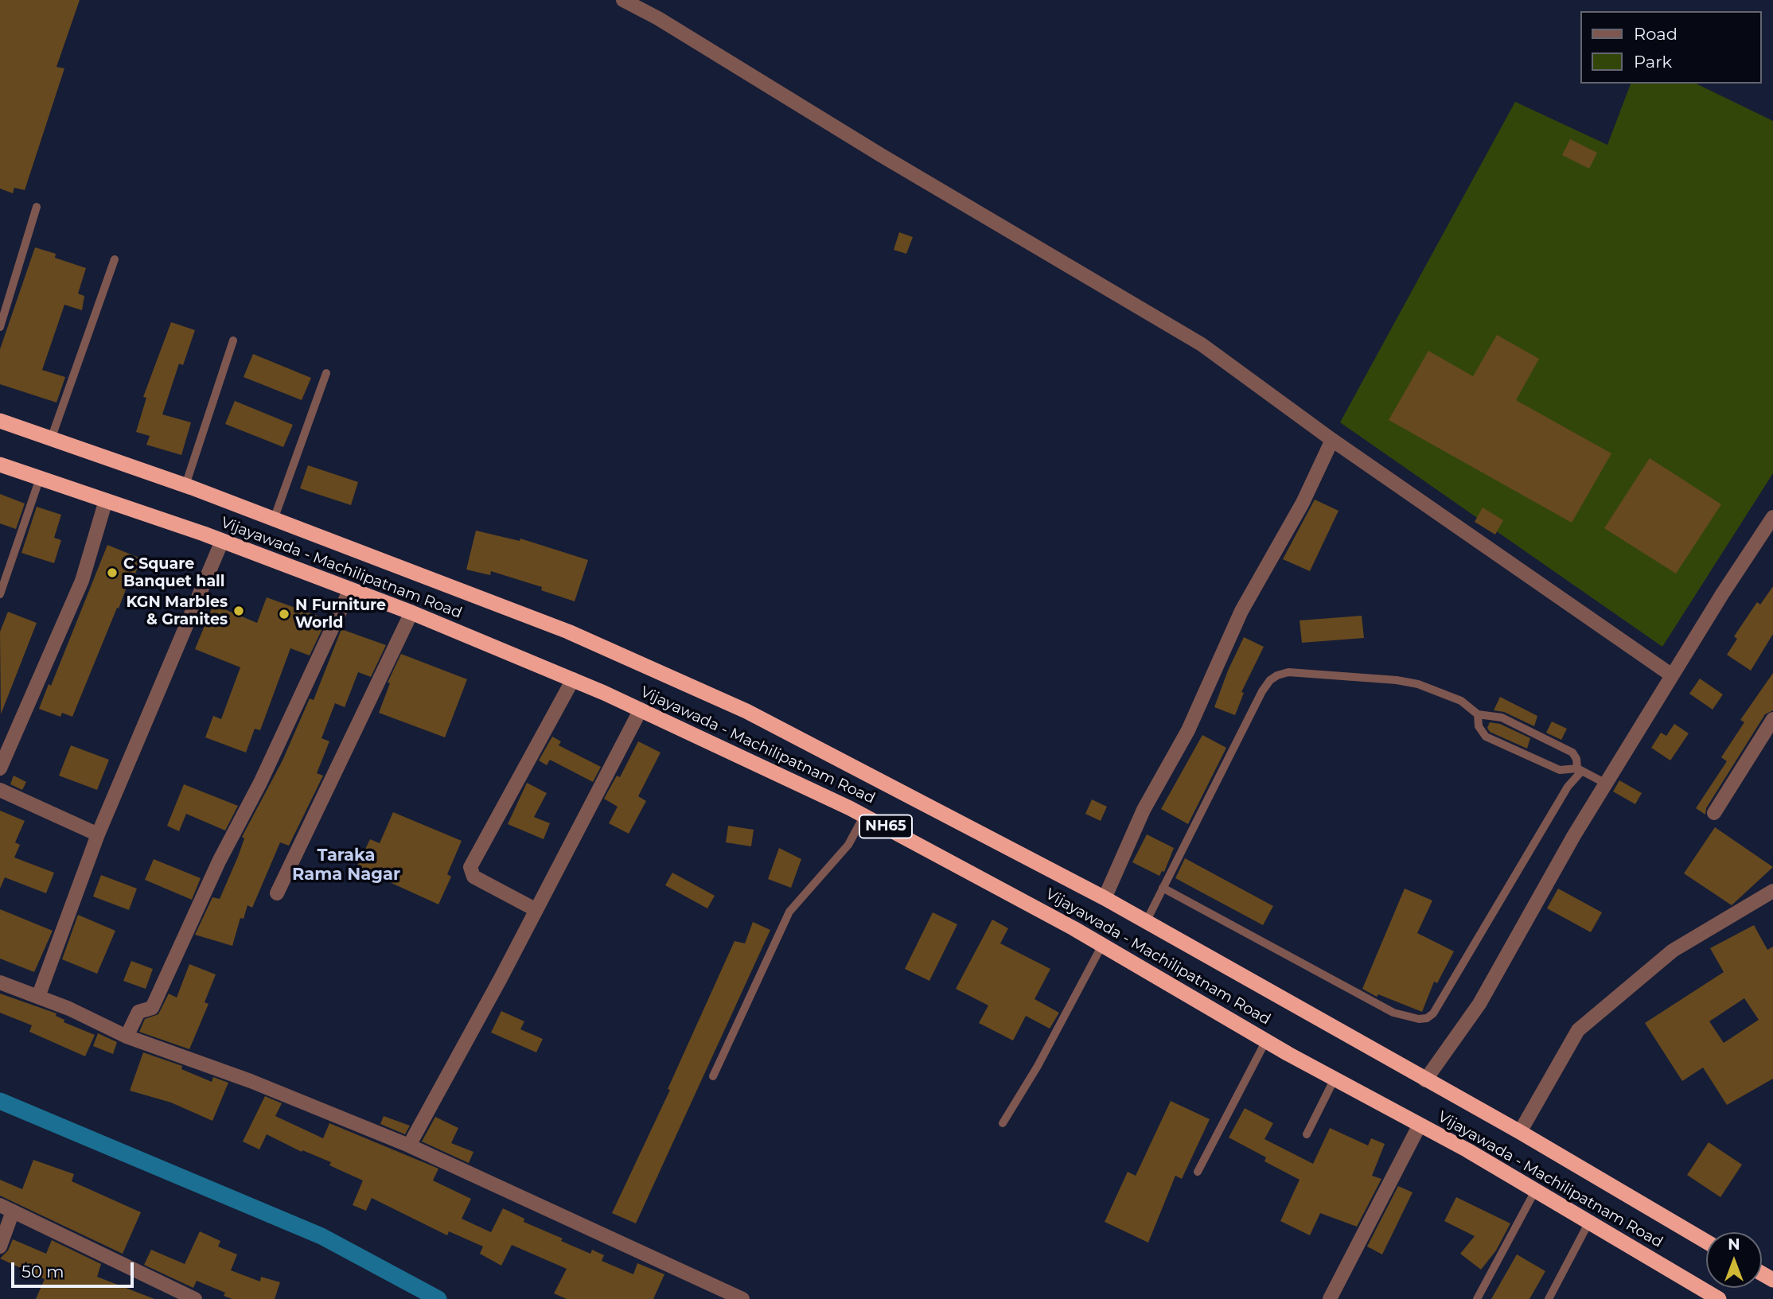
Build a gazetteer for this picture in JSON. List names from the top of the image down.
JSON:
{
  "streets": {
    "highway": ["Vijayawada - Machilipatnam Road", "NH65"]
  },
  "districts": ["Taraka Rama Nagar"],
  "places": ["C Square Banquet hall", "KGN Marbles & Granites", "N Furniture World"],
  "legend": ["Road", "Park"],
  "scale_bar": "50 m",
  "north": "top"
}
